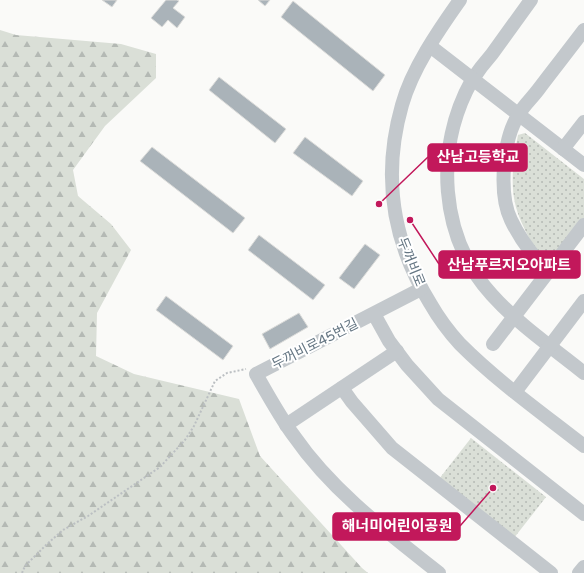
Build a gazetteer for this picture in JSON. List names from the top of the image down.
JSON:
{
  "streets": {
    "street": ["두꺼비로", "두꺼비로45번길"]
  },
  "crossings": [
    ["두꺼비로", "두꺼비로45번길"]
  ],
  "places": ["산남고등학교", "산남푸르지오아파트", "해너미어린이공원"]
}
